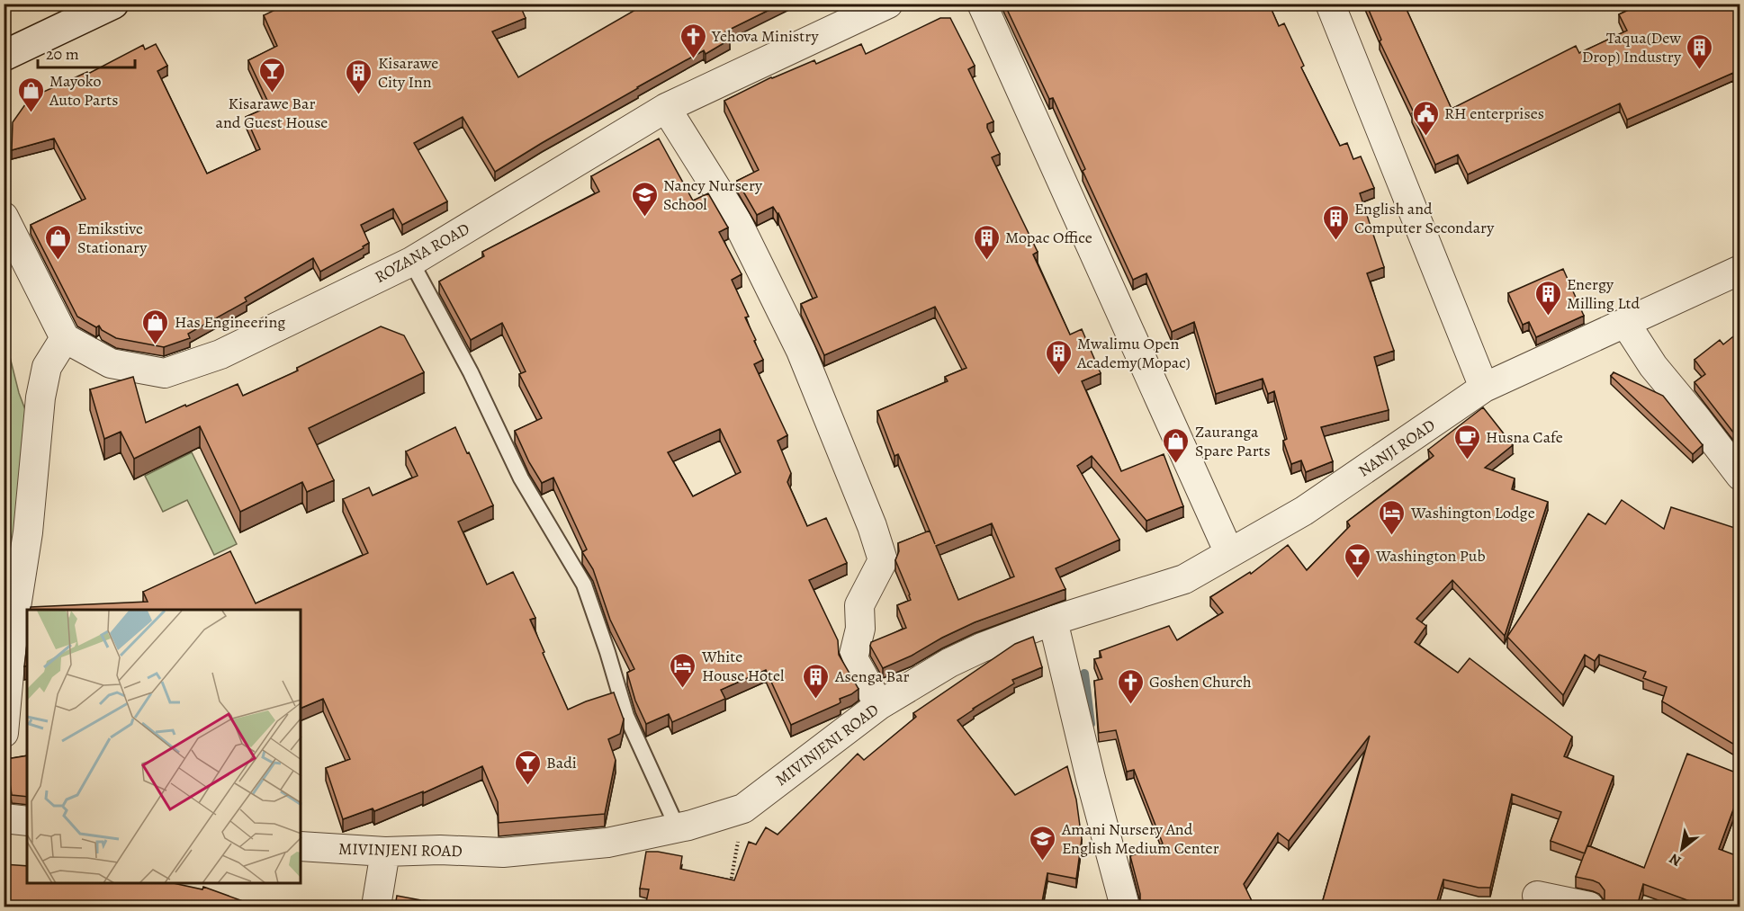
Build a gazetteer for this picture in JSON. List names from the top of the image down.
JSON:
{
  "streets": {
    "street": ["ROZANA ROAD", "NANJI ROAD", "MIVINJENI ROAD"]
  },
  "crossings": [
    ["NANJI ROAD", "MIVINJENI ROAD"]
  ],
  "places": {
    "church": ["Yehova Ministry", "Goshen Church"],
    "building": [
      "Taqua(Dew Drop) Industry",
      "Kisarawe City Inn",
      "English and Computer Secondary",
      "Mopac Office",
      "Energy Milling Ltd",
      "Mwalimu Open Academy(Mopac)",
      "Asenga Bar"
    ],
    "bar": ["Kisarawe Bar and Guest House", "Washington Pub", "Badi"],
    "shop": [
      "Mayoko Auto Parts",
      "Emikstive Stationary",
      "Has Engineering",
      "Zauranga Spare Parts"
    ],
    "public building": ["RH enterprises"],
    "school or university": ["Nancy Nursery School", "Amani Nursery And English Medium Center"],
    "cafe": ["Husna Cafe"],
    "hotel": ["Washington Lodge", "White House Hotel"]
  },
  "scale_bar": "20 m",
  "north": "bottom left"
}
